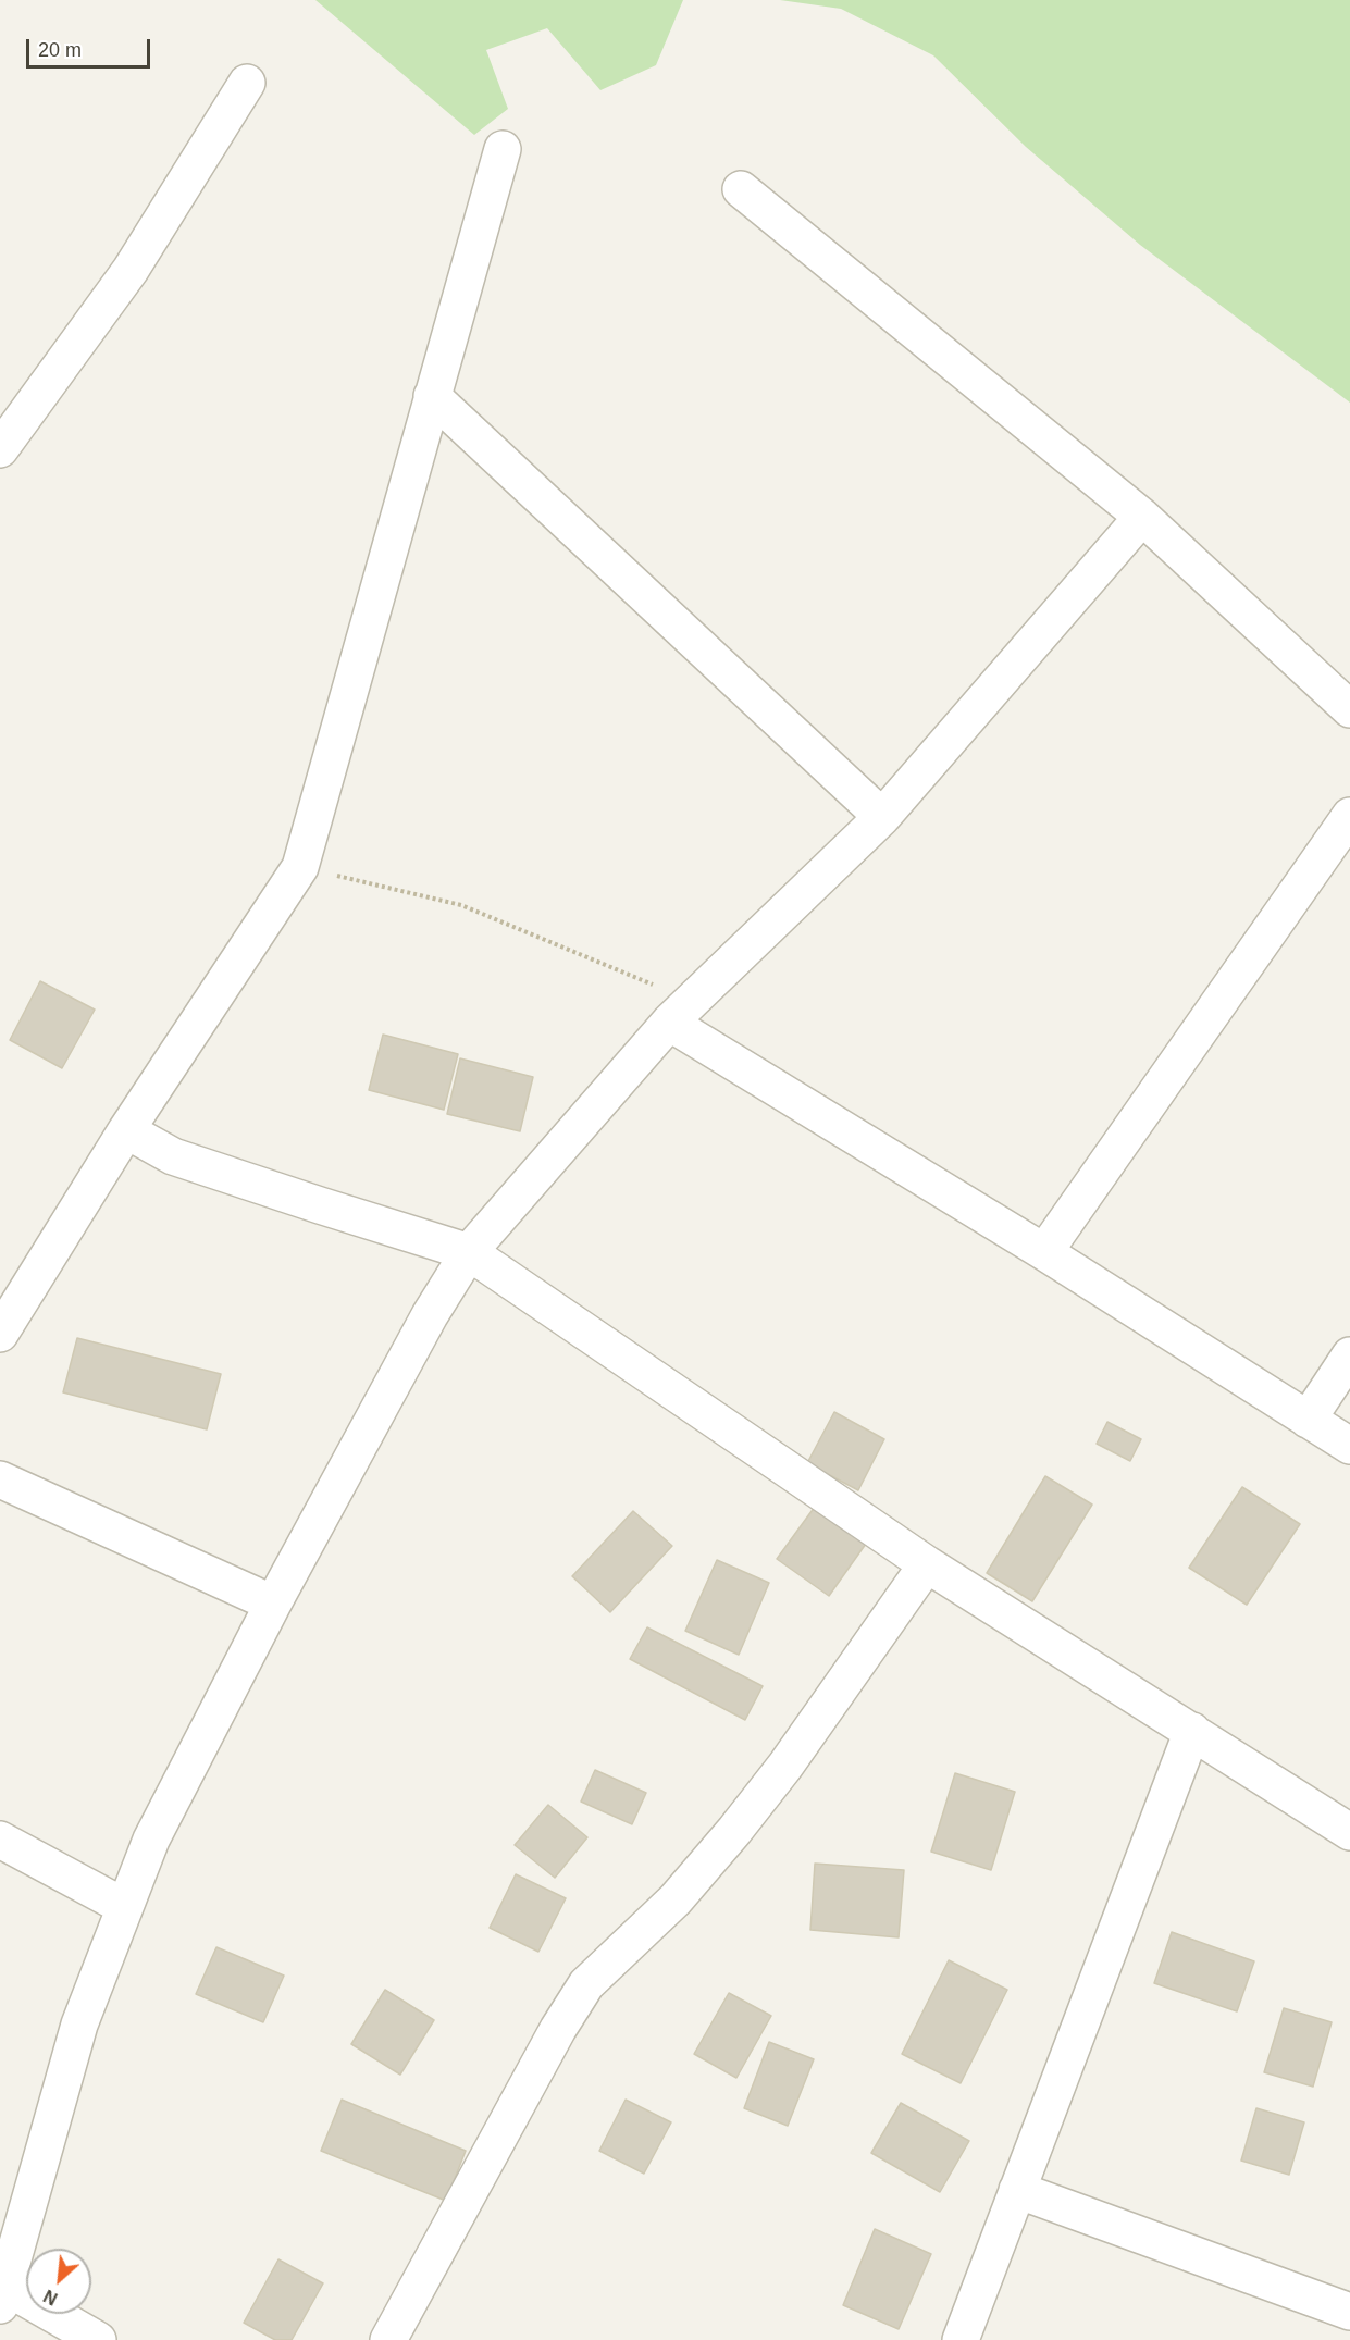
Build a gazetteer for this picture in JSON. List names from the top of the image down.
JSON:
{
  "scale_bar": "20 m",
  "north": "bottom left"
}
